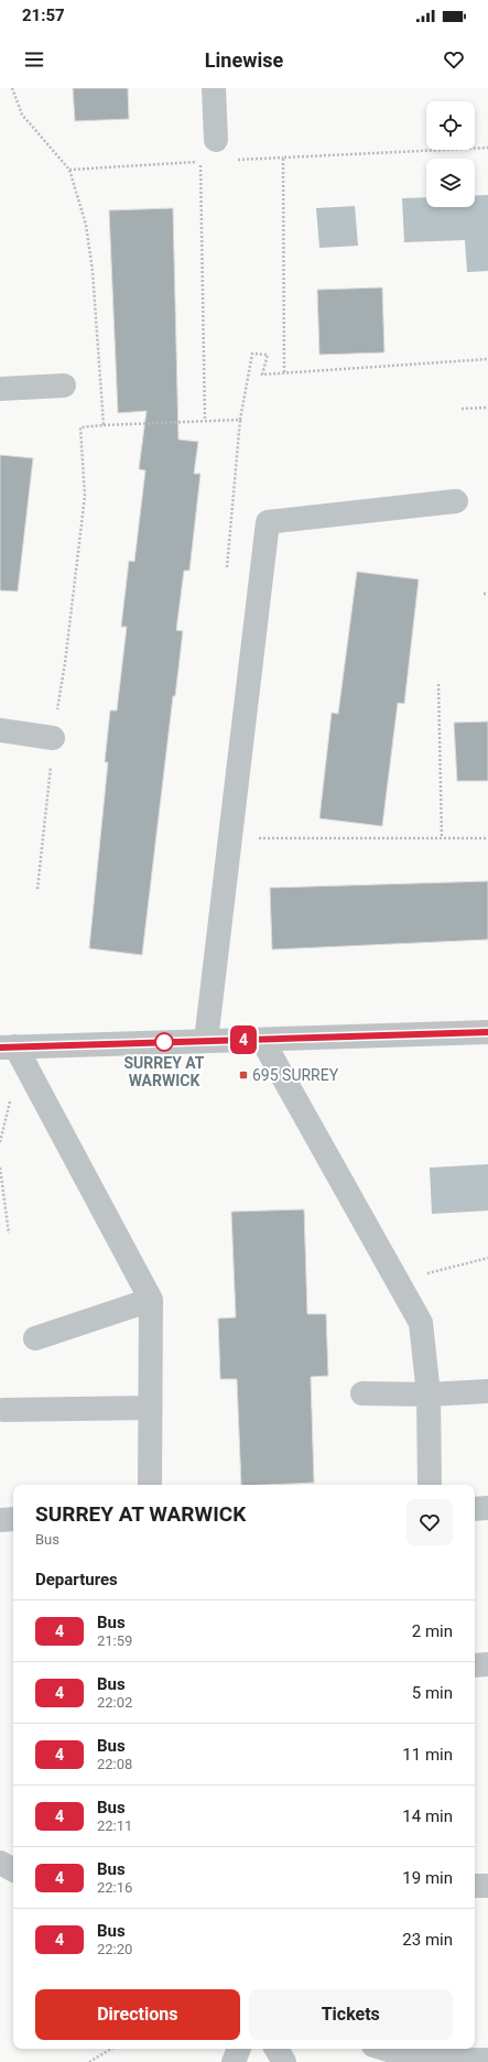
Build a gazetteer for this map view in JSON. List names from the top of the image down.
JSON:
{
  "places": {
    "other": ["SURREY AT WARWICK"],
    "transit": ["695 SURREY"]
  },
  "lines": ["bus line 4"],
  "page": {
    "status": "21:57",
    "header": "Linewise",
    "on_map": "4",
    "heading": [
      ["SURREY AT WARWICK", "Bus"],
      "Departures"
    ],
    "list": [
      {
        "mark": "4",
        "name": "Bus",
        "note": "21:59",
        "value": "2 min"
      },
      {
        "mark": "4",
        "name": "Bus",
        "note": "22:02",
        "value": "5 min"
      },
      {
        "mark": "4",
        "name": "Bus",
        "note": "22:08",
        "value": "11 min"
      },
      {
        "mark": "4",
        "name": "Bus",
        "note": "22:11",
        "value": "14 min"
      },
      {
        "mark": "4",
        "name": "Bus",
        "note": "22:16",
        "value": "19 min"
      },
      {
        "mark": "4",
        "name": "Bus",
        "note": "22:20",
        "value": "23 min"
      }
    ],
    "buttons": ["Directions", "Tickets"]
  }
}
